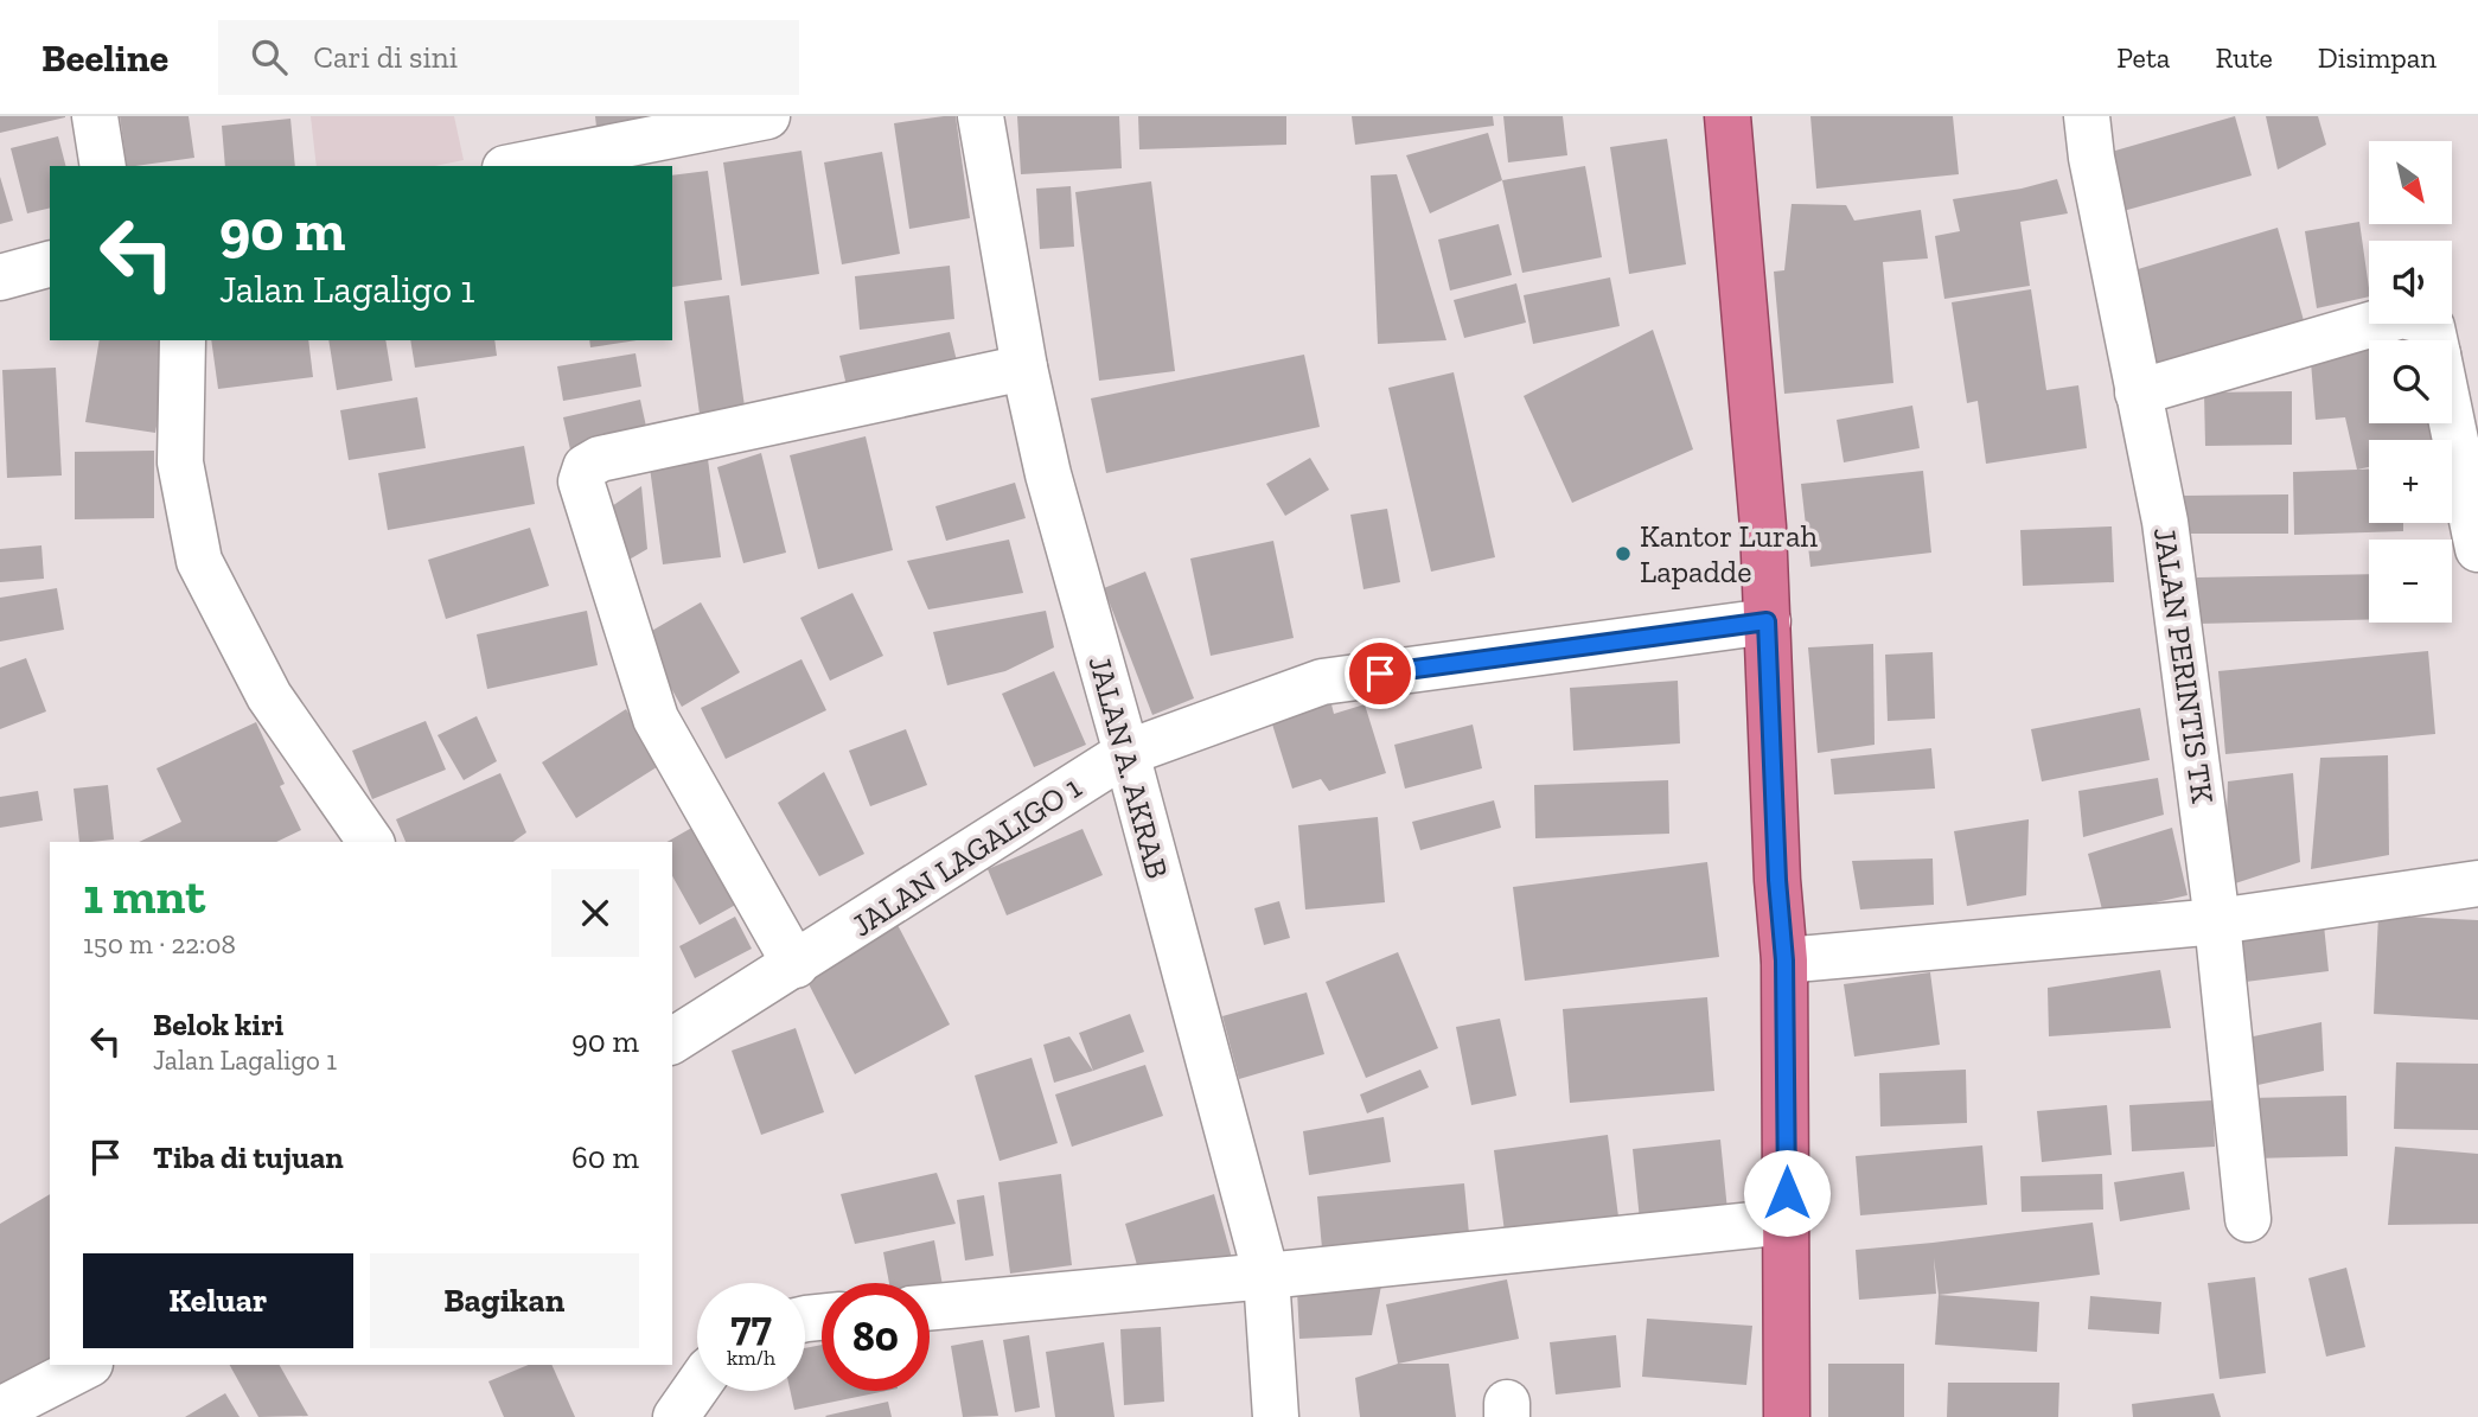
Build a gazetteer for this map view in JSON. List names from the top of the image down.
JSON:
{
  "streets": {
    "street": ["JALAN PERINTIS TK", "JALAN A. AKRAB", "JALAN LAGALIGO 1"]
  },
  "crossings": [
    ["JALAN A. AKRAB", "JALAN LAGALIGO 1"]
  ],
  "places": ["Kantor Lurah Lapadde"],
  "north": "bottom right",
  "page": {
    "header": "Beeline",
    "search": "Cari di sini",
    "nav": ["Peta", "Rute", "Disimpan"],
    "map_buttons": ["+", "−"],
    "turn": ["90 m", "Jalan Lagaligo 1"],
    "heading": ["1 mnt", "150 m · 22:08"],
    "list": [
      {
        "name": "Belok kiri",
        "note": "Jalan Lagaligo 1",
        "value": "90 m"
      },
      {
        "name": "Tiba di tujuan",
        "value": "60 m"
      }
    ],
    "buttons": ["Keluar", "Bagikan"],
    "speed": "77 km/h",
    "limit": "80"
  }
}
